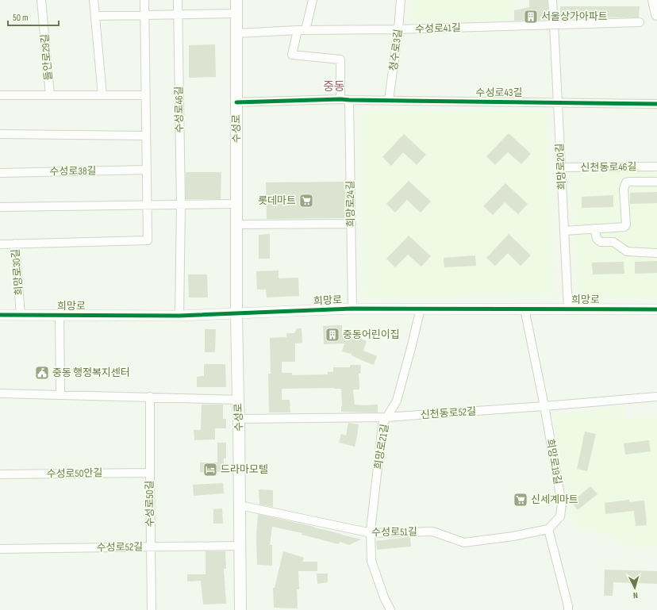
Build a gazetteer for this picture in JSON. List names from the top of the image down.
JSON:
{
  "streets": {
    "main road": ["수성로"],
    "street": [
      "수성로41길",
      "청수로3길",
      "들안로29길",
      "수성로43길",
      "수성로46길",
      "희망로20길",
      "신천동로46길",
      "수성로38길",
      "희망로24길",
      "희망로30길",
      "희망로",
      "신천동로52길",
      "희망로21길",
      "희망로19길",
      "수성로50안길",
      "수성로50길",
      "수성로51길",
      "수성로52길"
    ]
  },
  "crossings": [
    ["수성로41길", "청수로3길"],
    ["수성로41길", "수성로"],
    ["수성로41길", "희망로20길"],
    ["청수로3길", "수성로43길"],
    ["수성로43길", "수성로"],
    ["수성로43길", "희망로20길"],
    ["수성로43길", "희망로24길"],
    ["수성로", "희망로"],
    ["수성로", "신천동로52길"],
    ["수성로", "수성로51길"],
    ["수성로", "수성로52길"],
    ["희망로20길", "신천동로46길"],
    ["희망로20길", "희망로"],
    ["희망로24길", "희망로"],
    ["희망로30길", "희망로"],
    ["희망로", "희망로21길"],
    ["희망로", "희망로19길"],
    ["신천동로52길", "희망로21길"],
    ["신천동로52길", "희망로19길"],
    ["희망로21길", "수성로51길"],
    ["희망로19길", "수성로51길"],
    ["수성로50안길", "수성로50길"],
    ["수성로50길", "수성로52길"]
  ],
  "districts": ["중동"],
  "places": {
    "building": ["서울상가아파트", "중동어린이집"],
    "supermarket": ["롯데마트", "신세계마트"],
    "public building": ["중동 행정복지센터"],
    "hotel": ["드라마모텔"]
  },
  "scale_bar": "50 m",
  "north": "bottom"
}
